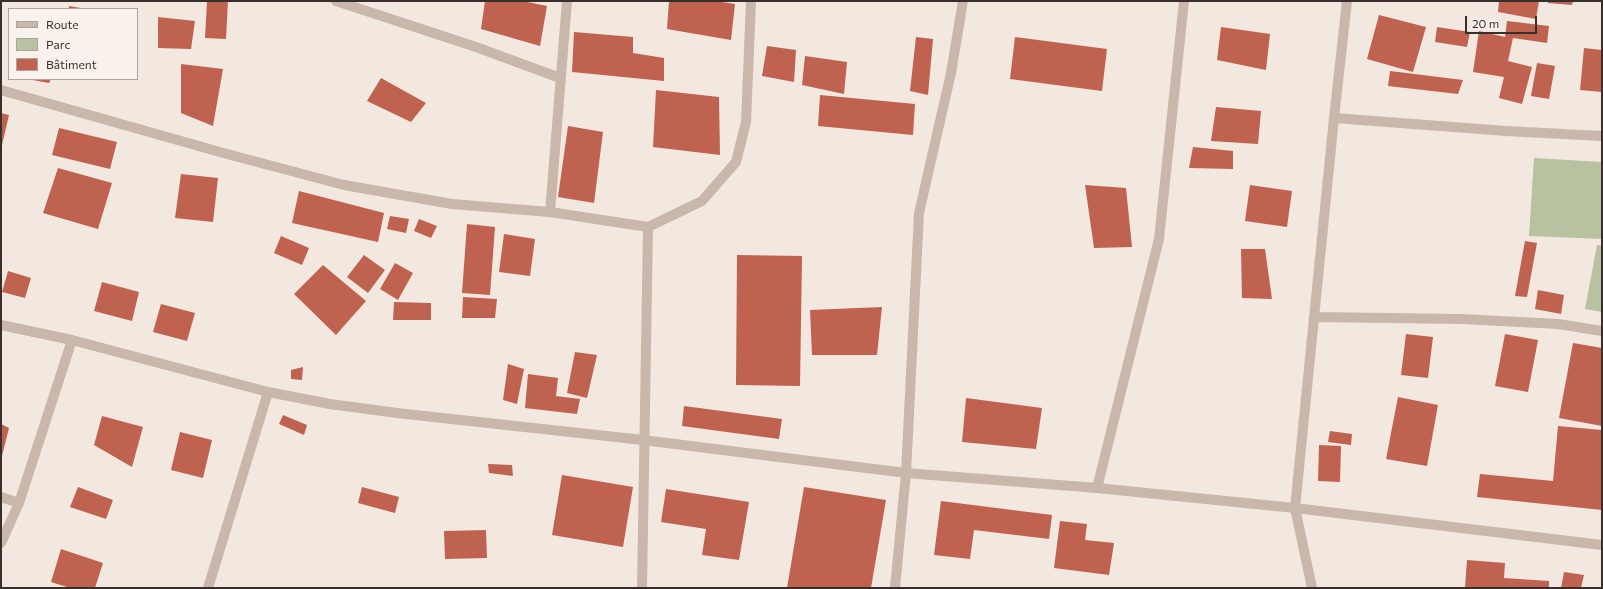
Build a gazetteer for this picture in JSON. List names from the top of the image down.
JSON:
{
  "legend": ["Route", "Parc", "Bâtiment"],
  "scale_bar": "20 m"
}
